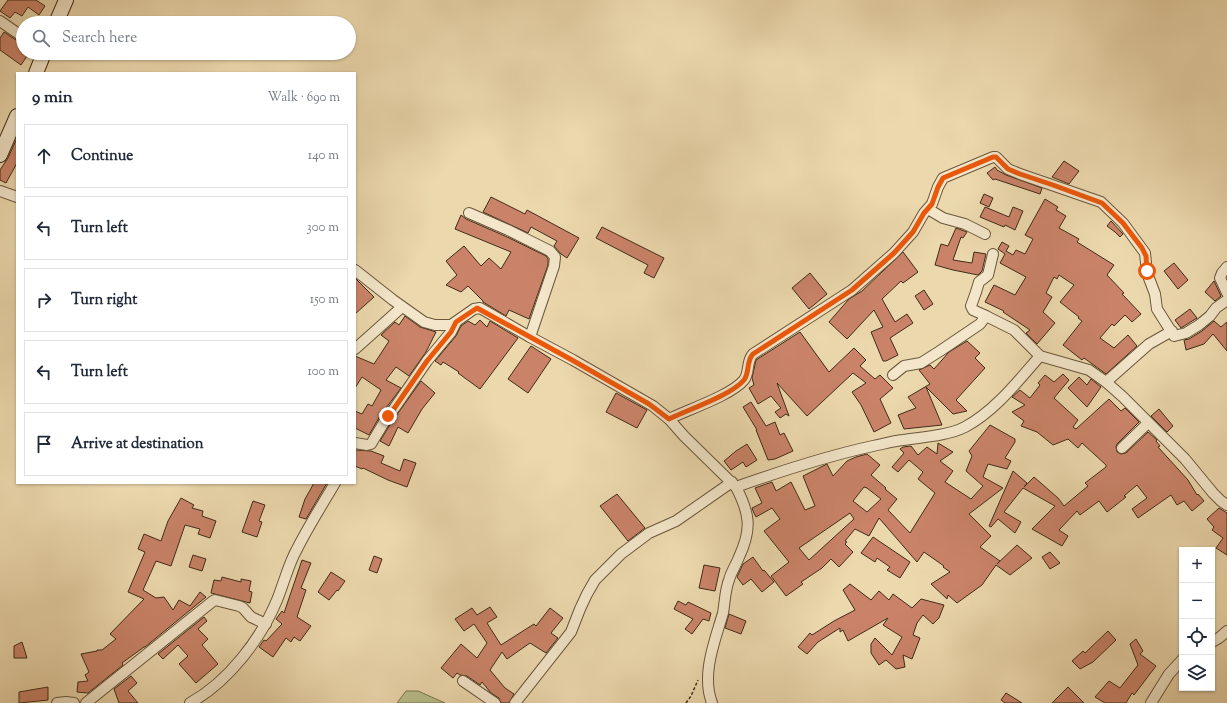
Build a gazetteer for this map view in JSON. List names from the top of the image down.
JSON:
{
  "page": {
    "search": "Search here",
    "heading": ["9 min", "Walk · 690 m"],
    "list": [
      ["Continue", "140 m"],
      ["Turn left", "300 m"],
      ["Turn right", "150 m"],
      ["Turn left", "100 m"],
      "Arrive at destination"
    ],
    "map_buttons": ["+", "−"]
  }
}
